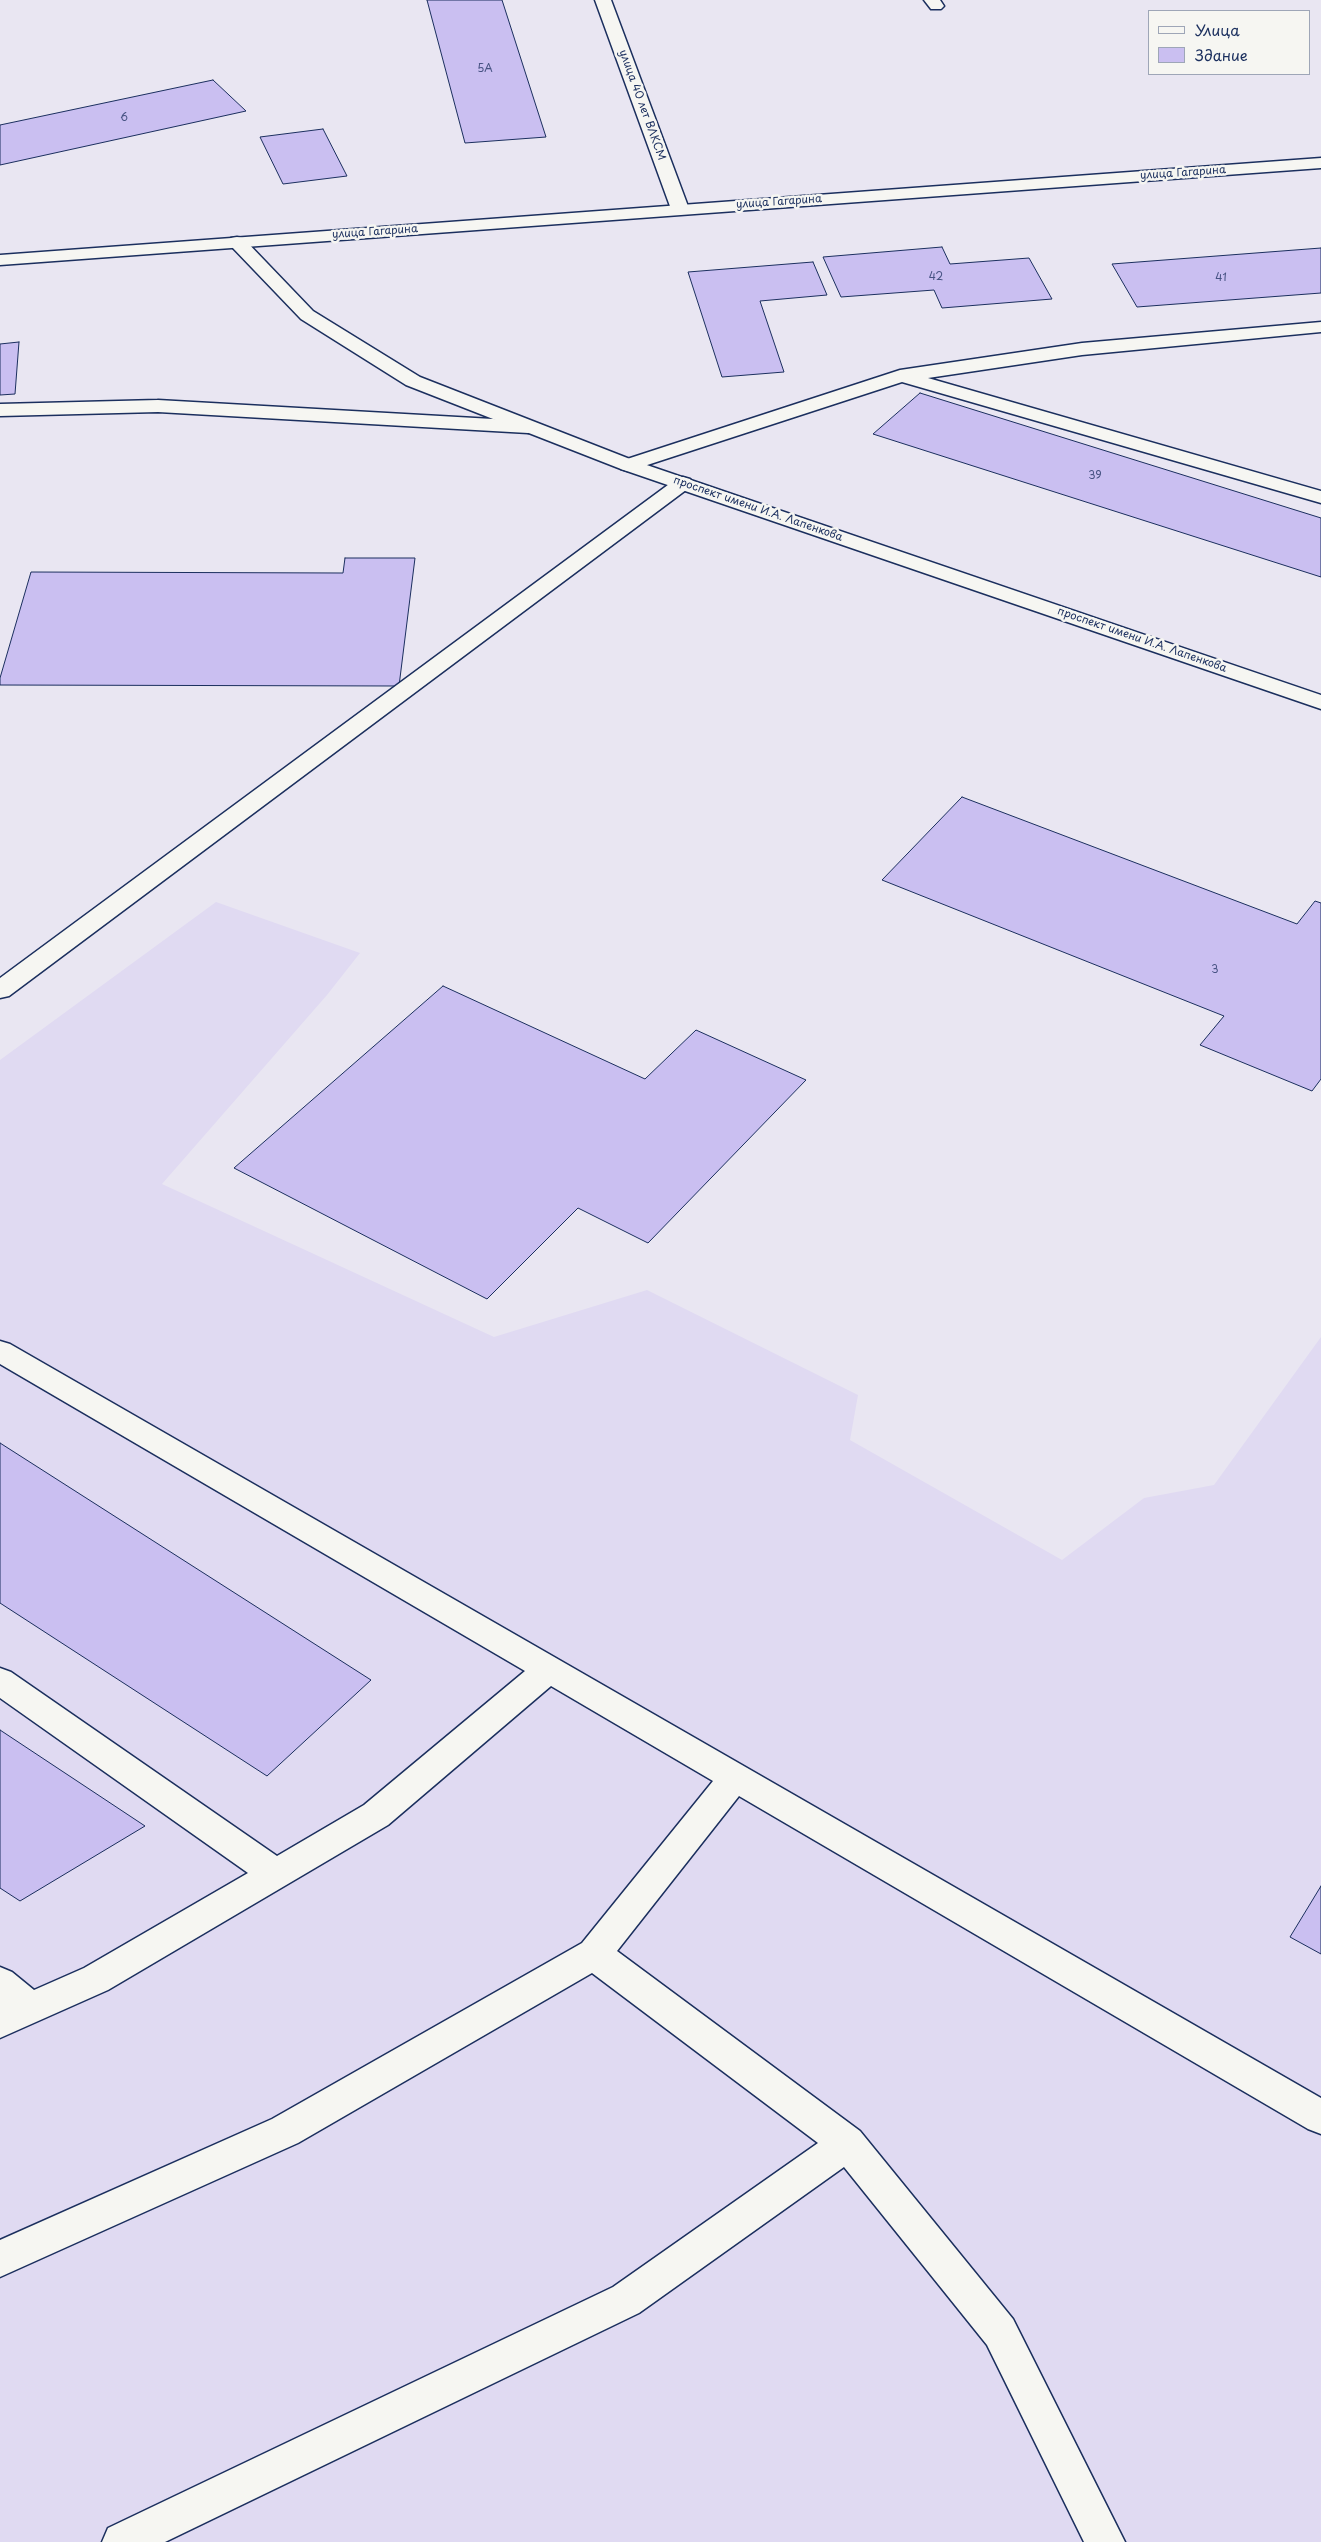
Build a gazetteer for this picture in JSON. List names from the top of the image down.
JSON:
{
  "streets": {
    "main road": ["улица 40 лет ВЛКСМ", "улица Гагарина", "проспект имени И.А. Лапенкова"]
  },
  "crossings": [
    ["улица 40 лет ВЛКСМ", "улица Гагарина"],
    ["улица Гагарина", "проспект имени И.А. Лапенкова"]
  ],
  "house_numbers": [
    "5А",
    "6",
    "42",
    "41",
    "39",
    "3"
  ],
  "legend": ["Улица", "Здание"]
}
